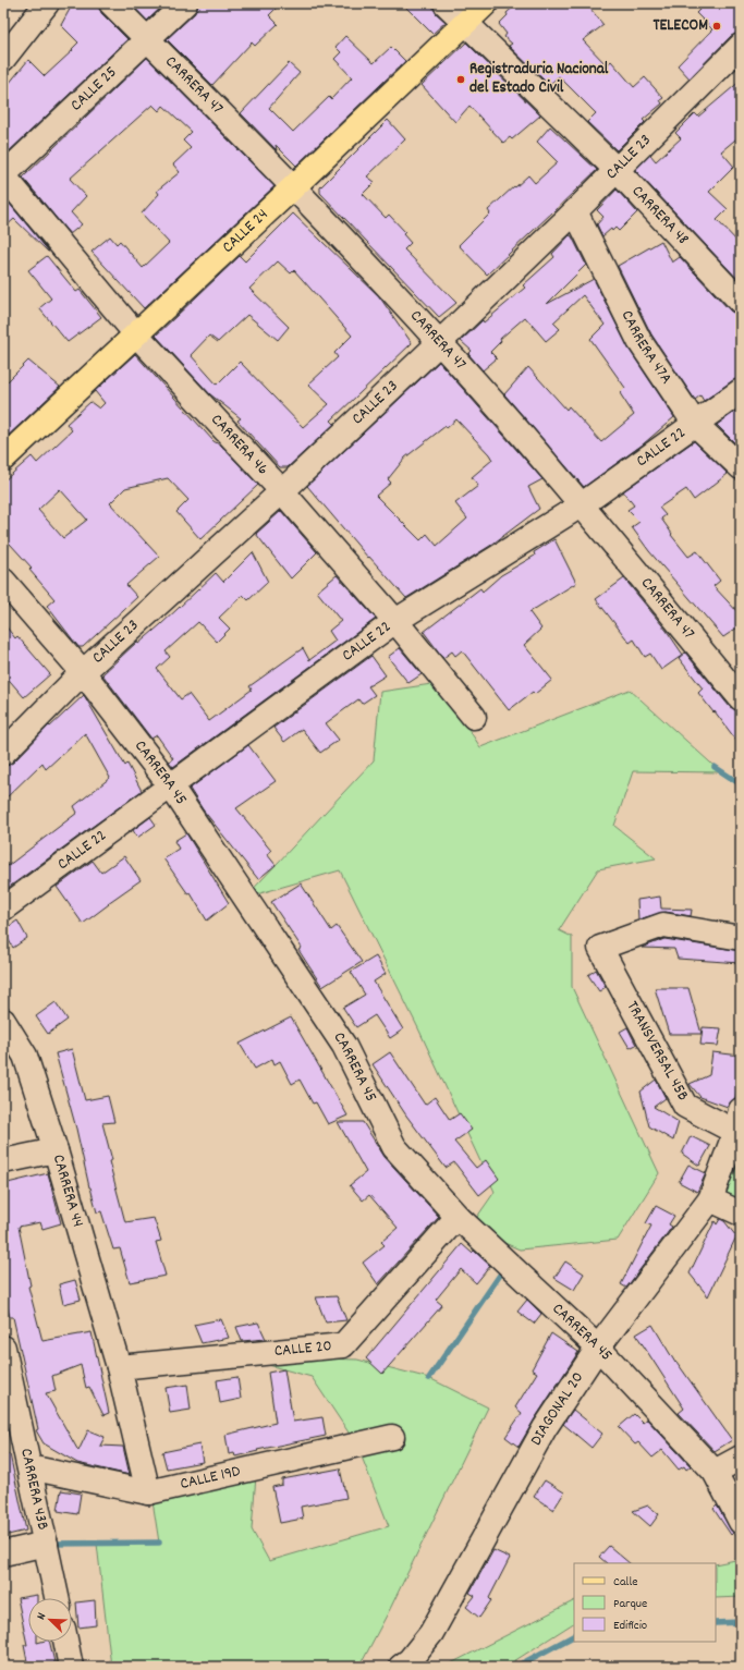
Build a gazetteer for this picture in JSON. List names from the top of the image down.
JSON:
{
  "streets": {
    "main road": ["CALLE 24"],
    "street": [
      "CARRERA 47",
      "CALLE 25",
      "CALLE 23",
      "CARRERA 48",
      "CARRERA 47A",
      "CARRERA 46",
      "CALLE 22",
      "CARRERA 45",
      "TRANSVERSAL 45B",
      "CARRERA 44",
      "CALLE 20",
      "DIAGONAL 20",
      "CALLE 19D",
      "CARRERA 43B"
    ]
  },
  "crossings": [
    ["CARRERA 47", "CALLE 25"],
    ["CARRERA 47", "CALLE 23"],
    ["CARRERA 47", "CALLE 24"],
    ["CARRERA 47", "CALLE 22"],
    ["CALLE 25", "CARRERA 46"],
    ["CALLE 23", "CARRERA 48"],
    ["CALLE 23", "CARRERA 47A"],
    ["CALLE 23", "CARRERA 46"],
    ["CALLE 23", "CARRERA 45"],
    ["CARRERA 48", "CALLE 24"],
    ["CALLE 24", "CARRERA 46"],
    ["CARRERA 47A", "CALLE 22"],
    ["CARRERA 46", "CALLE 22"],
    ["CALLE 22", "CARRERA 45"],
    ["CARRERA 45", "CALLE 20"],
    ["CARRERA 45", "DIAGONAL 20"],
    ["TRANSVERSAL 45B", "DIAGONAL 20"],
    ["CARRERA 44", "CALLE 20"],
    ["CARRERA 44", "CALLE 19D"],
    ["CALLE 19D", "CARRERA 43B"]
  ],
  "places": ["TELECOM", "Registraduria Nacional del Estado Civil"],
  "legend": ["Calle", "Parque", "Edificio"],
  "north": "top left"
}
